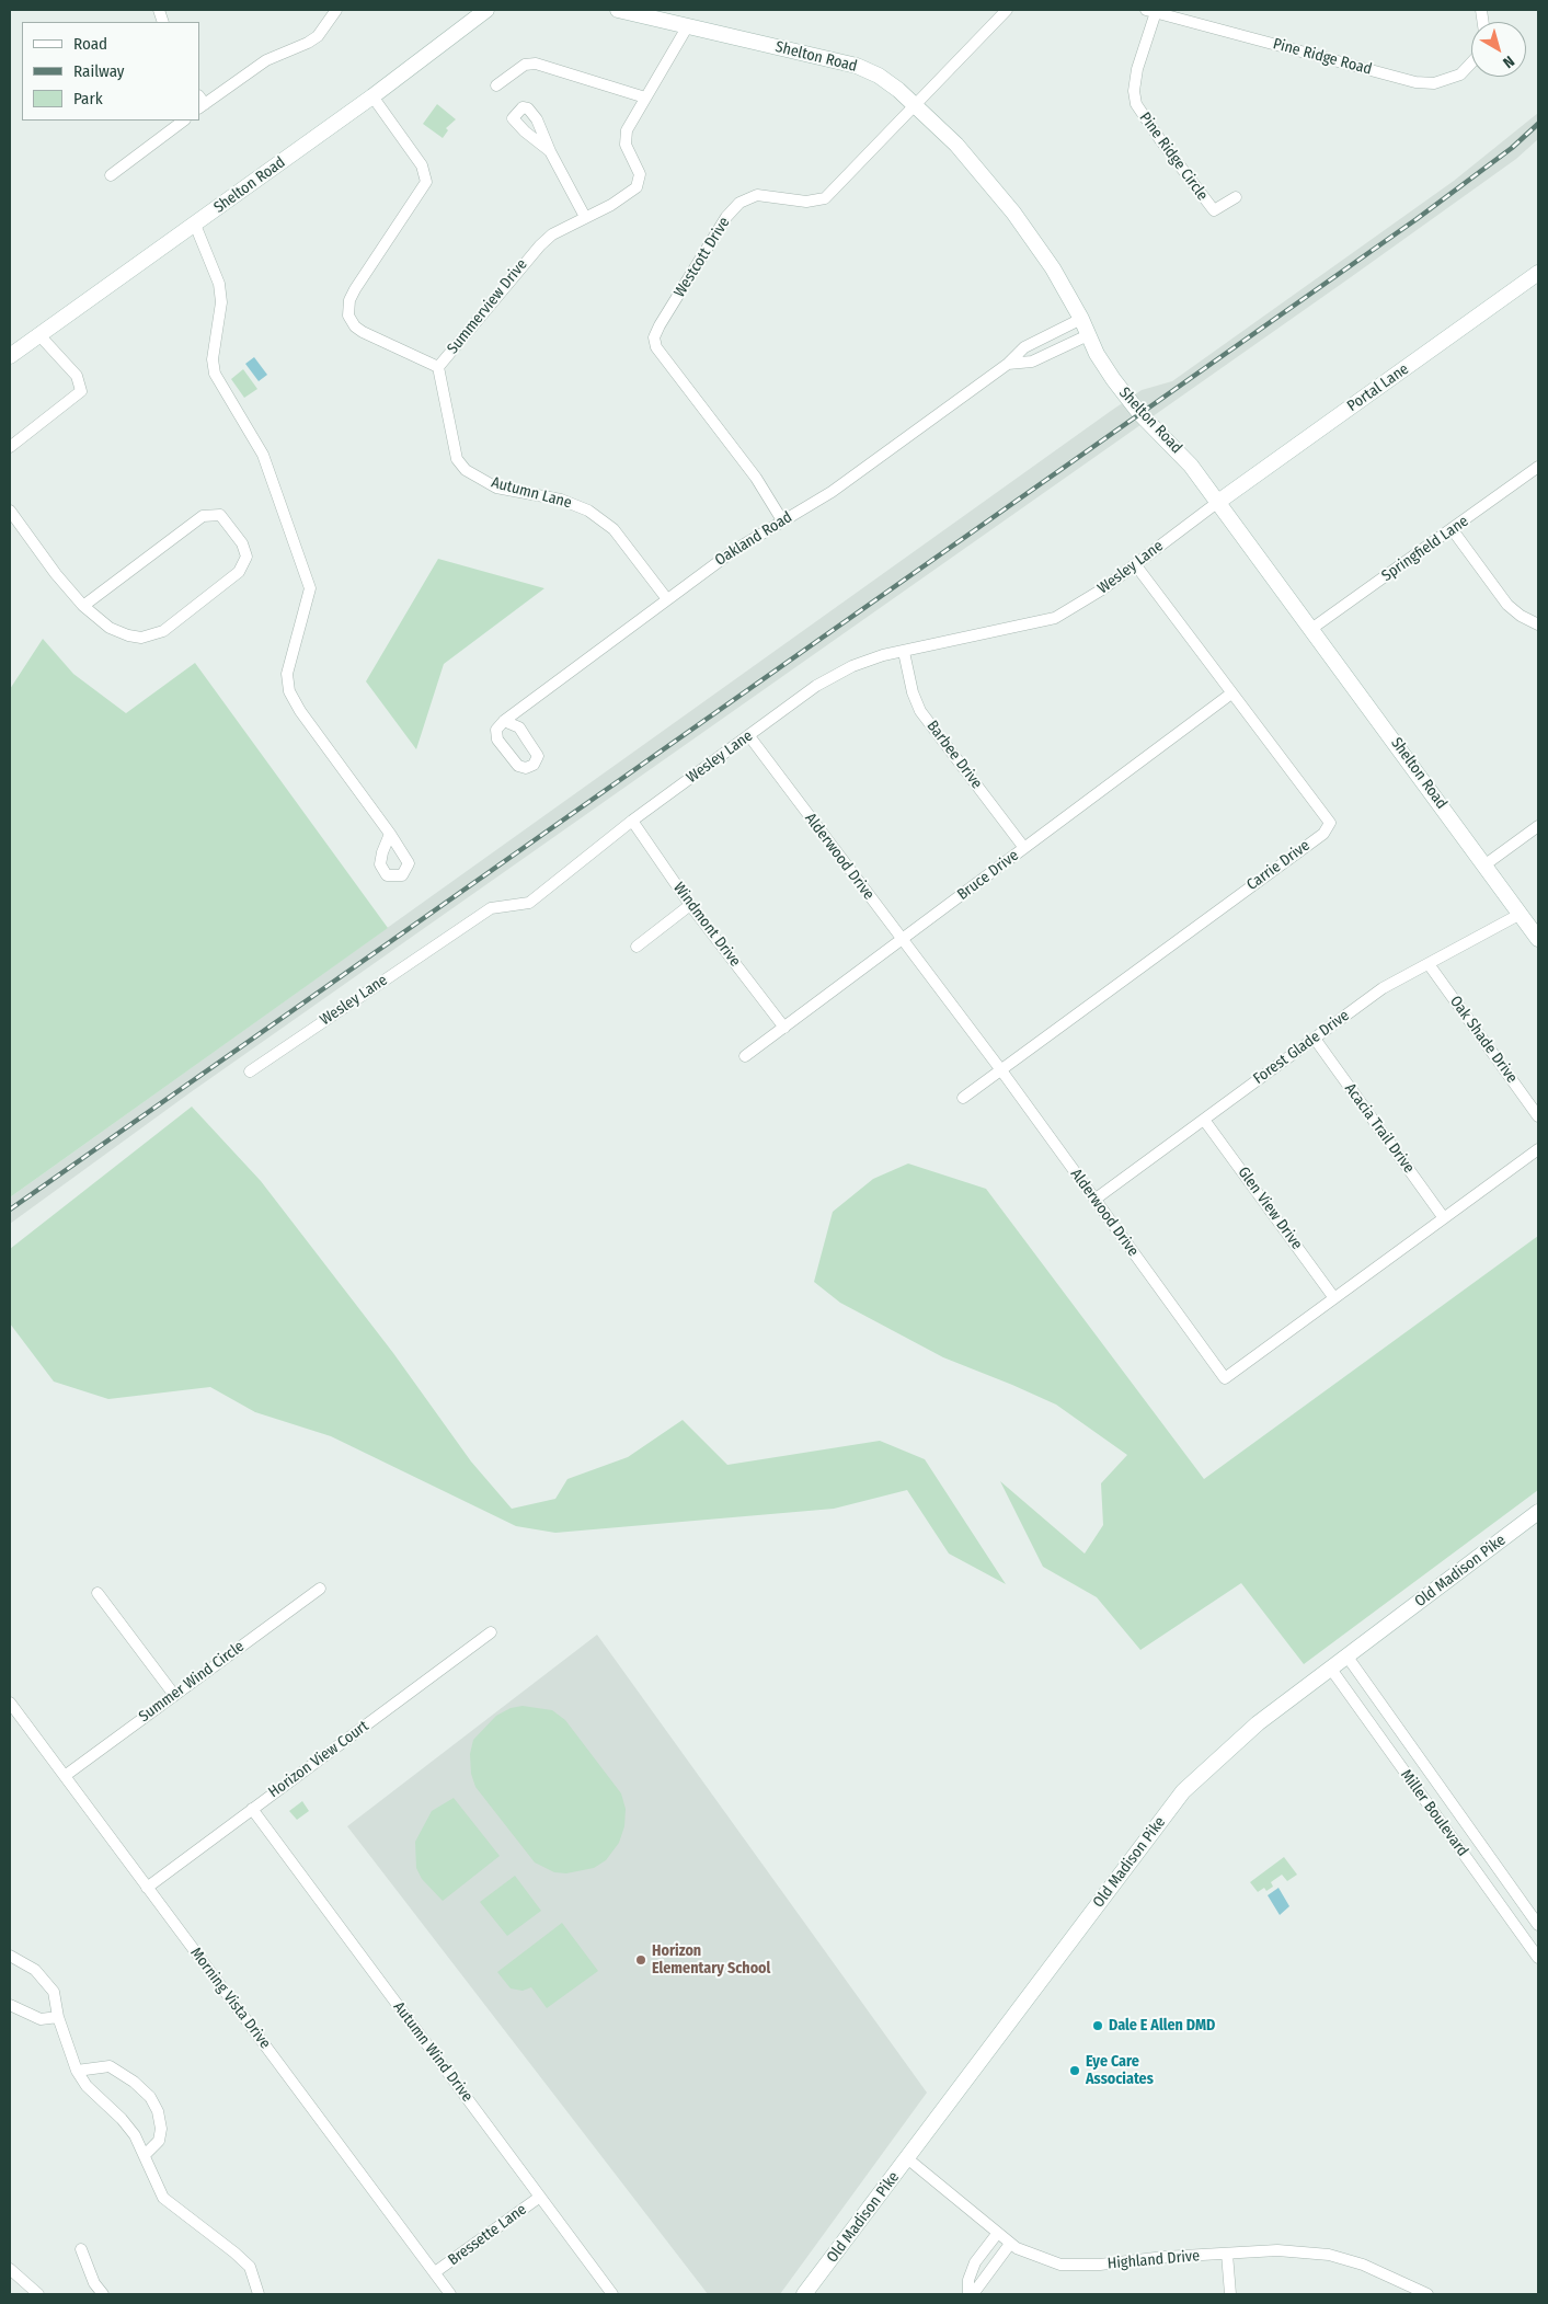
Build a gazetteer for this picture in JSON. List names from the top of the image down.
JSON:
{
  "streets": {
    "street": [
      "Shelton Road",
      "Pine Ridge Road",
      "Pine Ridge Circle",
      "Westcott Drive",
      "Summerview Drive",
      "Portal Lane",
      "Autumn Lane",
      "Oakland Road",
      "Springfield Lane",
      "Wesley Lane",
      "Barbee Drive",
      "Alderwood Drive",
      "Carrie Drive",
      "Bruce Drive",
      "Windmont Drive",
      "Oak Shade Drive",
      "Forest Glade Drive",
      "Acacia Trail Drive",
      "Glen View Drive",
      "Old Madison Pike",
      "Summer Wind Circle",
      "Horizon View Court",
      "Miller Boulevard",
      "Morning Vista Drive",
      "Autumn Wind Drive",
      "Bressette Lane",
      "Highland Drive"
    ]
  },
  "crossings": [
    ["Shelton Road", "Westcott Drive"],
    ["Shelton Road", "Summerview Drive"],
    ["Shelton Road", "Portal Lane"],
    ["Shelton Road", "Oakland Road"],
    ["Shelton Road", "Springfield Lane"],
    ["Shelton Road", "Wesley Lane"],
    ["Shelton Road", "Forest Glade Drive"],
    ["Pine Ridge Road", "Pine Ridge Circle"],
    ["Westcott Drive", "Oakland Road"],
    ["Summerview Drive", "Autumn Lane"],
    ["Portal Lane", "Wesley Lane"],
    ["Autumn Lane", "Oakland Road"],
    ["Wesley Lane", "Barbee Drive"],
    ["Wesley Lane", "Alderwood Drive"],
    ["Wesley Lane", "Carrie Drive"],
    ["Wesley Lane", "Windmont Drive"],
    ["Barbee Drive", "Bruce Drive"],
    ["Alderwood Drive", "Carrie Drive"],
    ["Alderwood Drive", "Bruce Drive"],
    ["Alderwood Drive", "Forest Glade Drive"],
    ["Alderwood Drive", "Acacia Trail Drive"],
    ["Alderwood Drive", "Glen View Drive"],
    ["Carrie Drive", "Bruce Drive"],
    ["Bruce Drive", "Windmont Drive"],
    ["Oak Shade Drive", "Forest Glade Drive"],
    ["Forest Glade Drive", "Acacia Trail Drive"],
    ["Forest Glade Drive", "Glen View Drive"],
    ["Old Madison Pike", "Miller Boulevard"],
    ["Old Madison Pike", "Highland Drive"],
    ["Summer Wind Circle", "Morning Vista Drive"],
    ["Horizon View Court", "Morning Vista Drive"],
    ["Horizon View Court", "Autumn Wind Drive"],
    ["Morning Vista Drive", "Bressette Lane"],
    ["Autumn Wind Drive", "Bressette Lane"]
  ],
  "places": ["Horizon Elementary School", "Dale E Allen DMD", "Eye Care Associates"],
  "legend": ["Road", "Railway", "Park"],
  "north": "bottom right"
}
